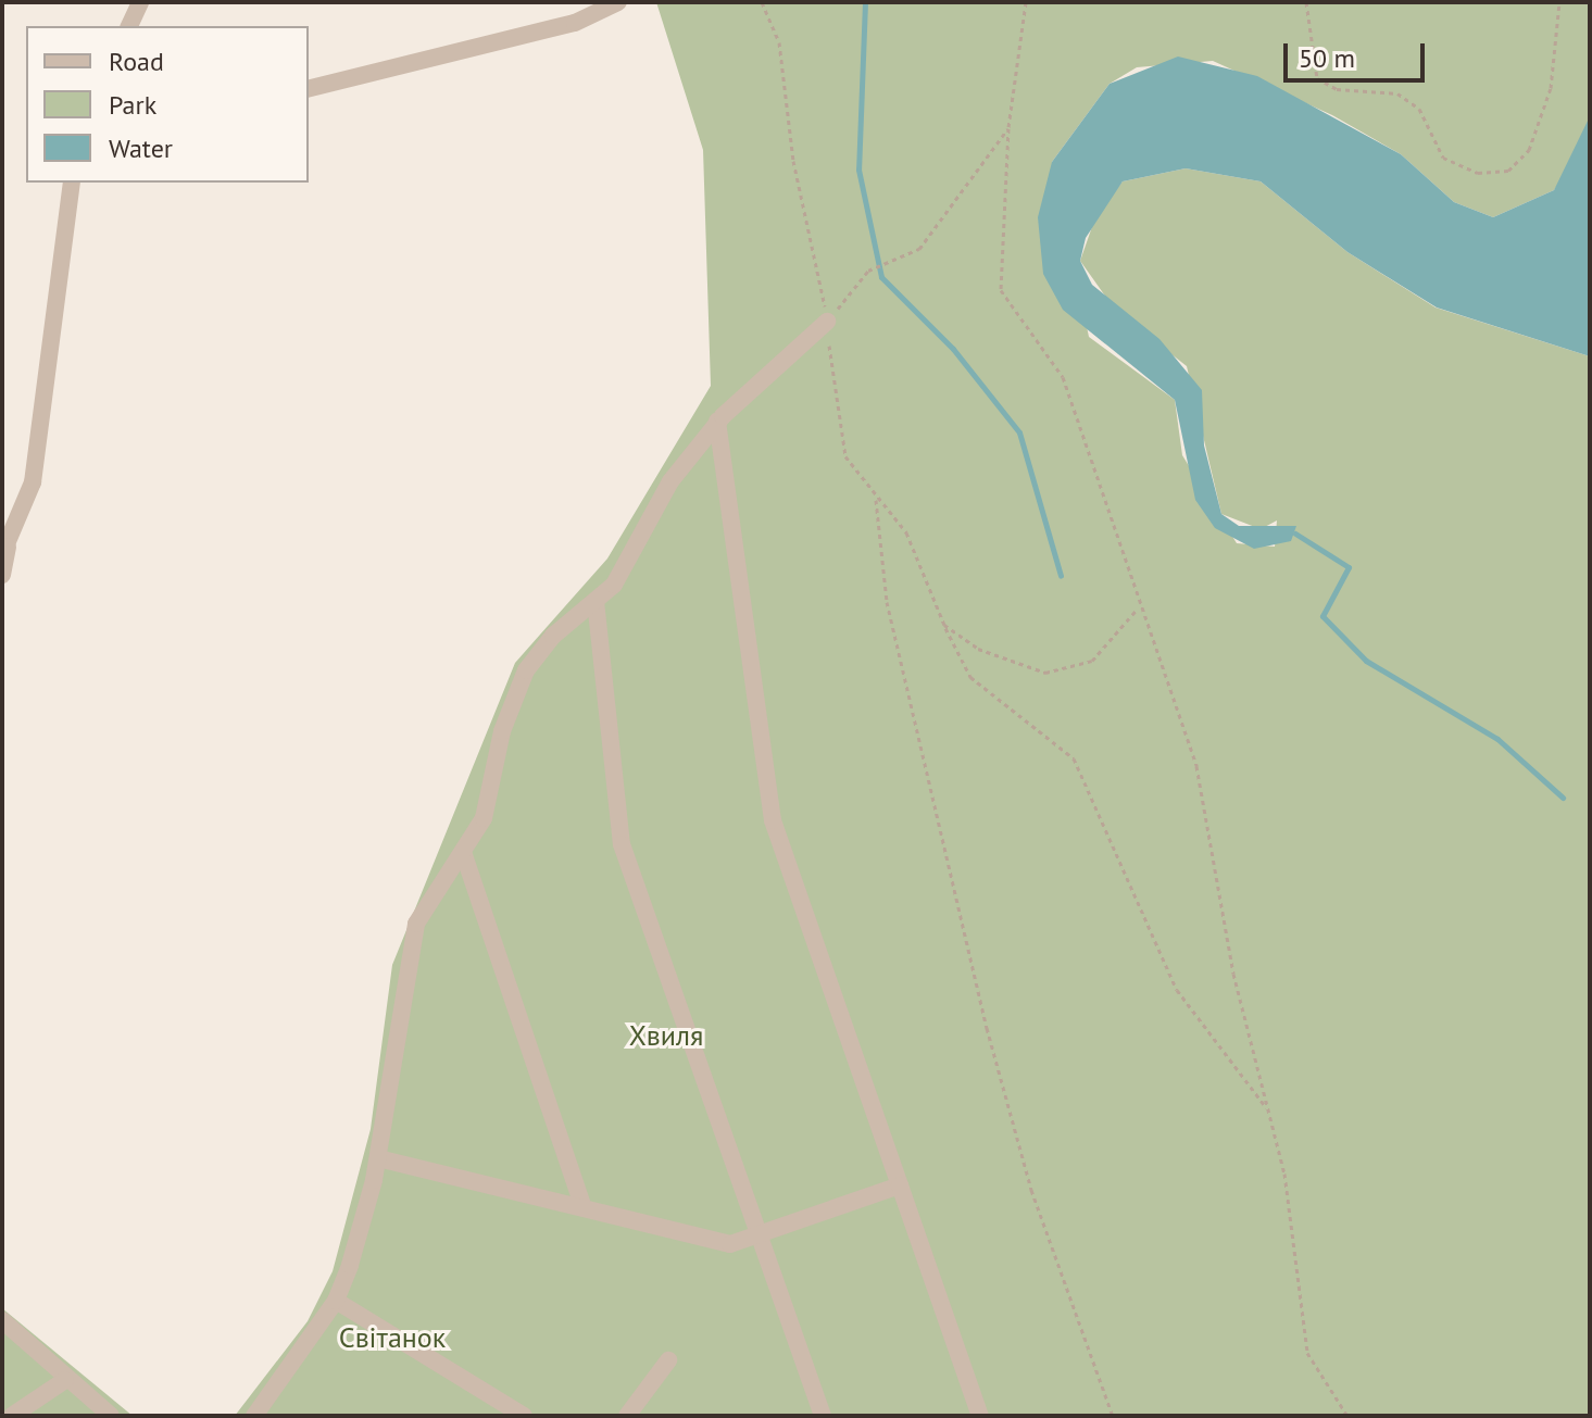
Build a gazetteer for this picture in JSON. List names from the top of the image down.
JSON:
{
  "parks": ["Хвиля", "Світанок"],
  "legend": ["Road", "Park", "Water"],
  "scale_bar": "50 m"
}
